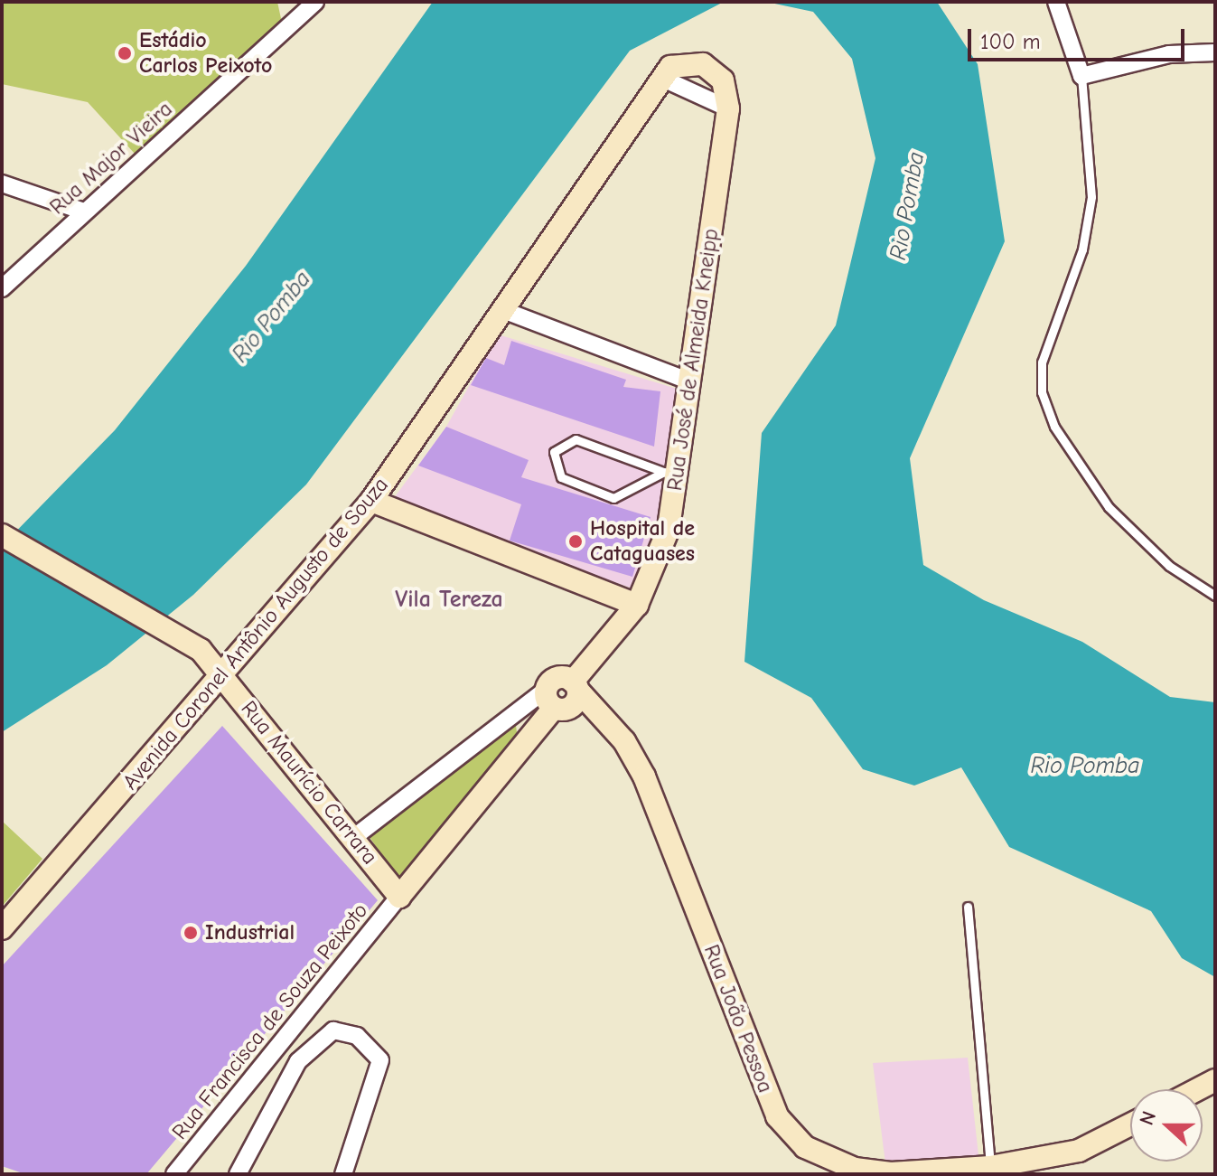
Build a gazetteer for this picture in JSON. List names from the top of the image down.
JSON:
{
  "streets": {
    "street": [
      "Rua Major Vieira",
      "Rua José de Almeida Kneipp",
      "Avenida Coronel Antônio Augusto de Souza",
      "Rua Maurício Carrara",
      "Rua João Pessoa",
      "Rua Francisca de Souza Peixoto"
    ]
  },
  "crossings": [
    ["Rua José de Almeida Kneipp", "Avenida Coronel Antônio Augusto de Souza"],
    ["Rua José de Almeida Kneipp", "Rua Maurício Carrara"],
    ["Rua José de Almeida Kneipp", "Rua João Pessoa"],
    ["Rua José de Almeida Kneipp", "Rua Francisca de Souza Peixoto"],
    ["Avenida Coronel Antônio Augusto de Souza", "Rua Maurício Carrara"],
    ["Rua Maurício Carrara", "Rua Francisca de Souza Peixoto"]
  ],
  "districts": ["Vila Tereza"],
  "water": ["Rio Pomba"],
  "places": ["Estádio Carlos Peixoto", "Hospital de Cataguases", "Industrial"],
  "scale_bar": "100 m",
  "north": "left"
}
